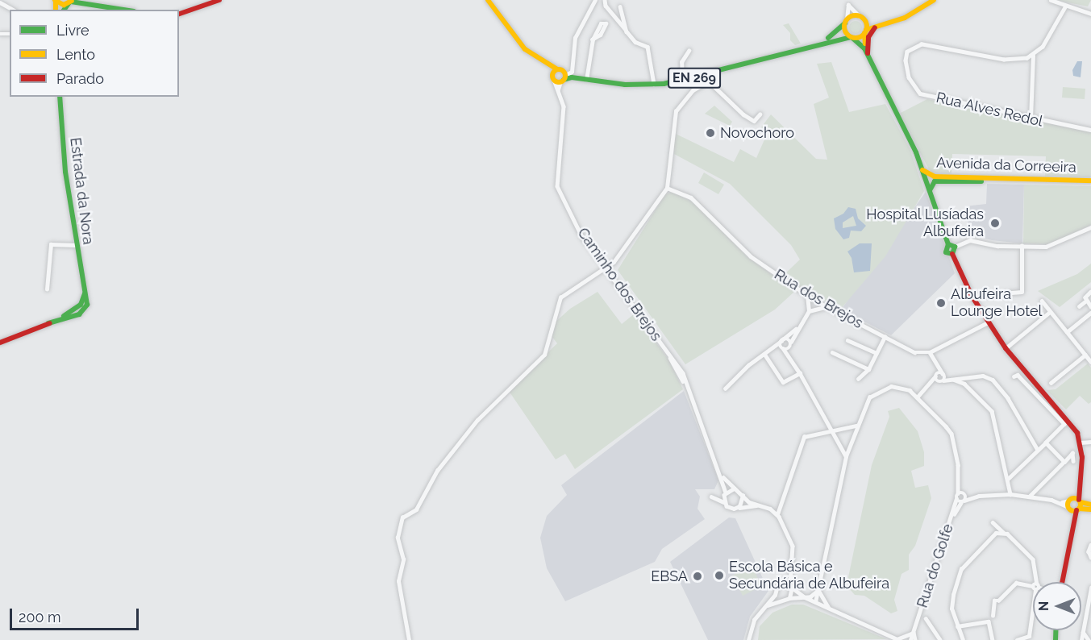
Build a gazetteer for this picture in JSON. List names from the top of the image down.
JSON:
{
  "streets": {
    "main road": ["EN 269", "Avenida da Correeira", "Estrada da Nora"],
    "street": [
      "Rua Alves Redol",
      "Caminho dos Brejos",
      "Rua dos Brejos",
      "Rua do Golfe"
    ]
  },
  "places": [
    "Novochoro",
    "Hospital Lusíadas Albufeira",
    "Albufeira Lounge Hotel",
    "Escola Básica e Secundária de Albufeira",
    "EBSA"
  ],
  "legend": ["Livre", "Lento", "Parado"],
  "scale_bar": "200 m",
  "north": "left"
}
